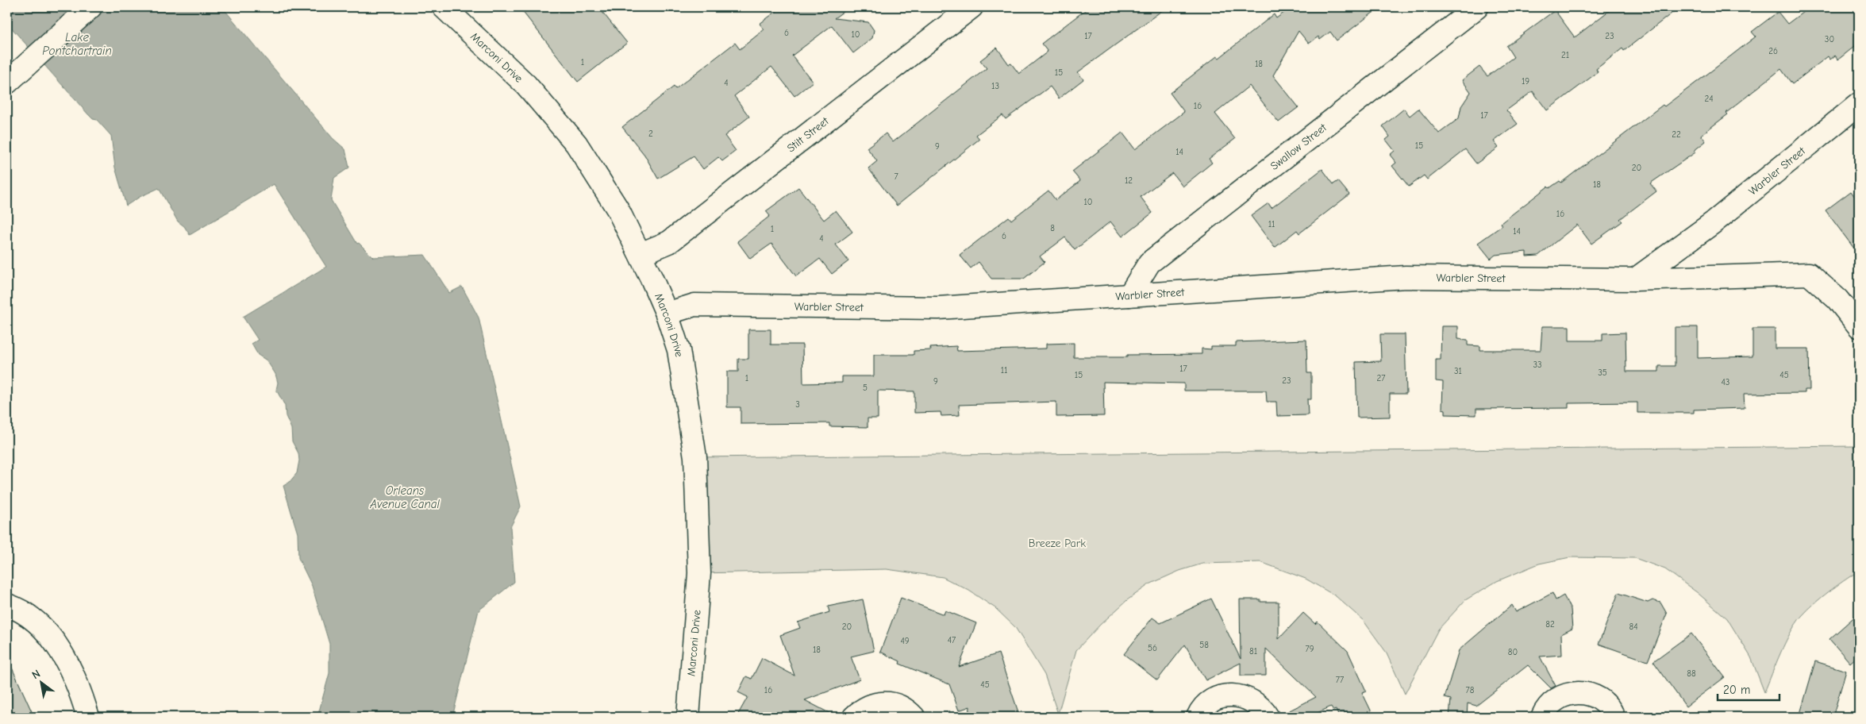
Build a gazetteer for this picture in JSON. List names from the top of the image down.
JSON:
{
  "streets": {
    "street": [
      "Marconi Drive",
      "Stilt Street",
      "Swallow Street",
      "Warbler Street"
    ]
  },
  "crossings": [
    ["Marconi Drive", "Stilt Street"],
    ["Marconi Drive", "Warbler Street"],
    ["Swallow Street", "Warbler Street"]
  ],
  "water": ["Lake Pontchartrain", "Orleans Avenue Canal"],
  "parks": ["Breeze Park"],
  "house_numbers": [
    "6",
    "10",
    "17",
    "23",
    "30",
    "26",
    "21",
    "1",
    "18",
    "15",
    "19",
    "4",
    "13",
    "24",
    "16",
    "17",
    "2",
    "22",
    "15",
    "9",
    "14",
    "20",
    "7",
    "12",
    "18",
    "10",
    "16",
    "11",
    "8",
    "1",
    "14",
    "6",
    "4",
    "33",
    "17",
    "11",
    "31",
    "35",
    "15",
    "45",
    "1",
    "27",
    "23",
    "9",
    "43",
    "5",
    "3",
    "82",
    "20",
    "84",
    "47",
    "49",
    "58",
    "56",
    "79",
    "18",
    "81",
    "80",
    "88",
    "77",
    "45",
    "16",
    "78"
  ],
  "scale_bar": "20 m",
  "north": "top left"
}
